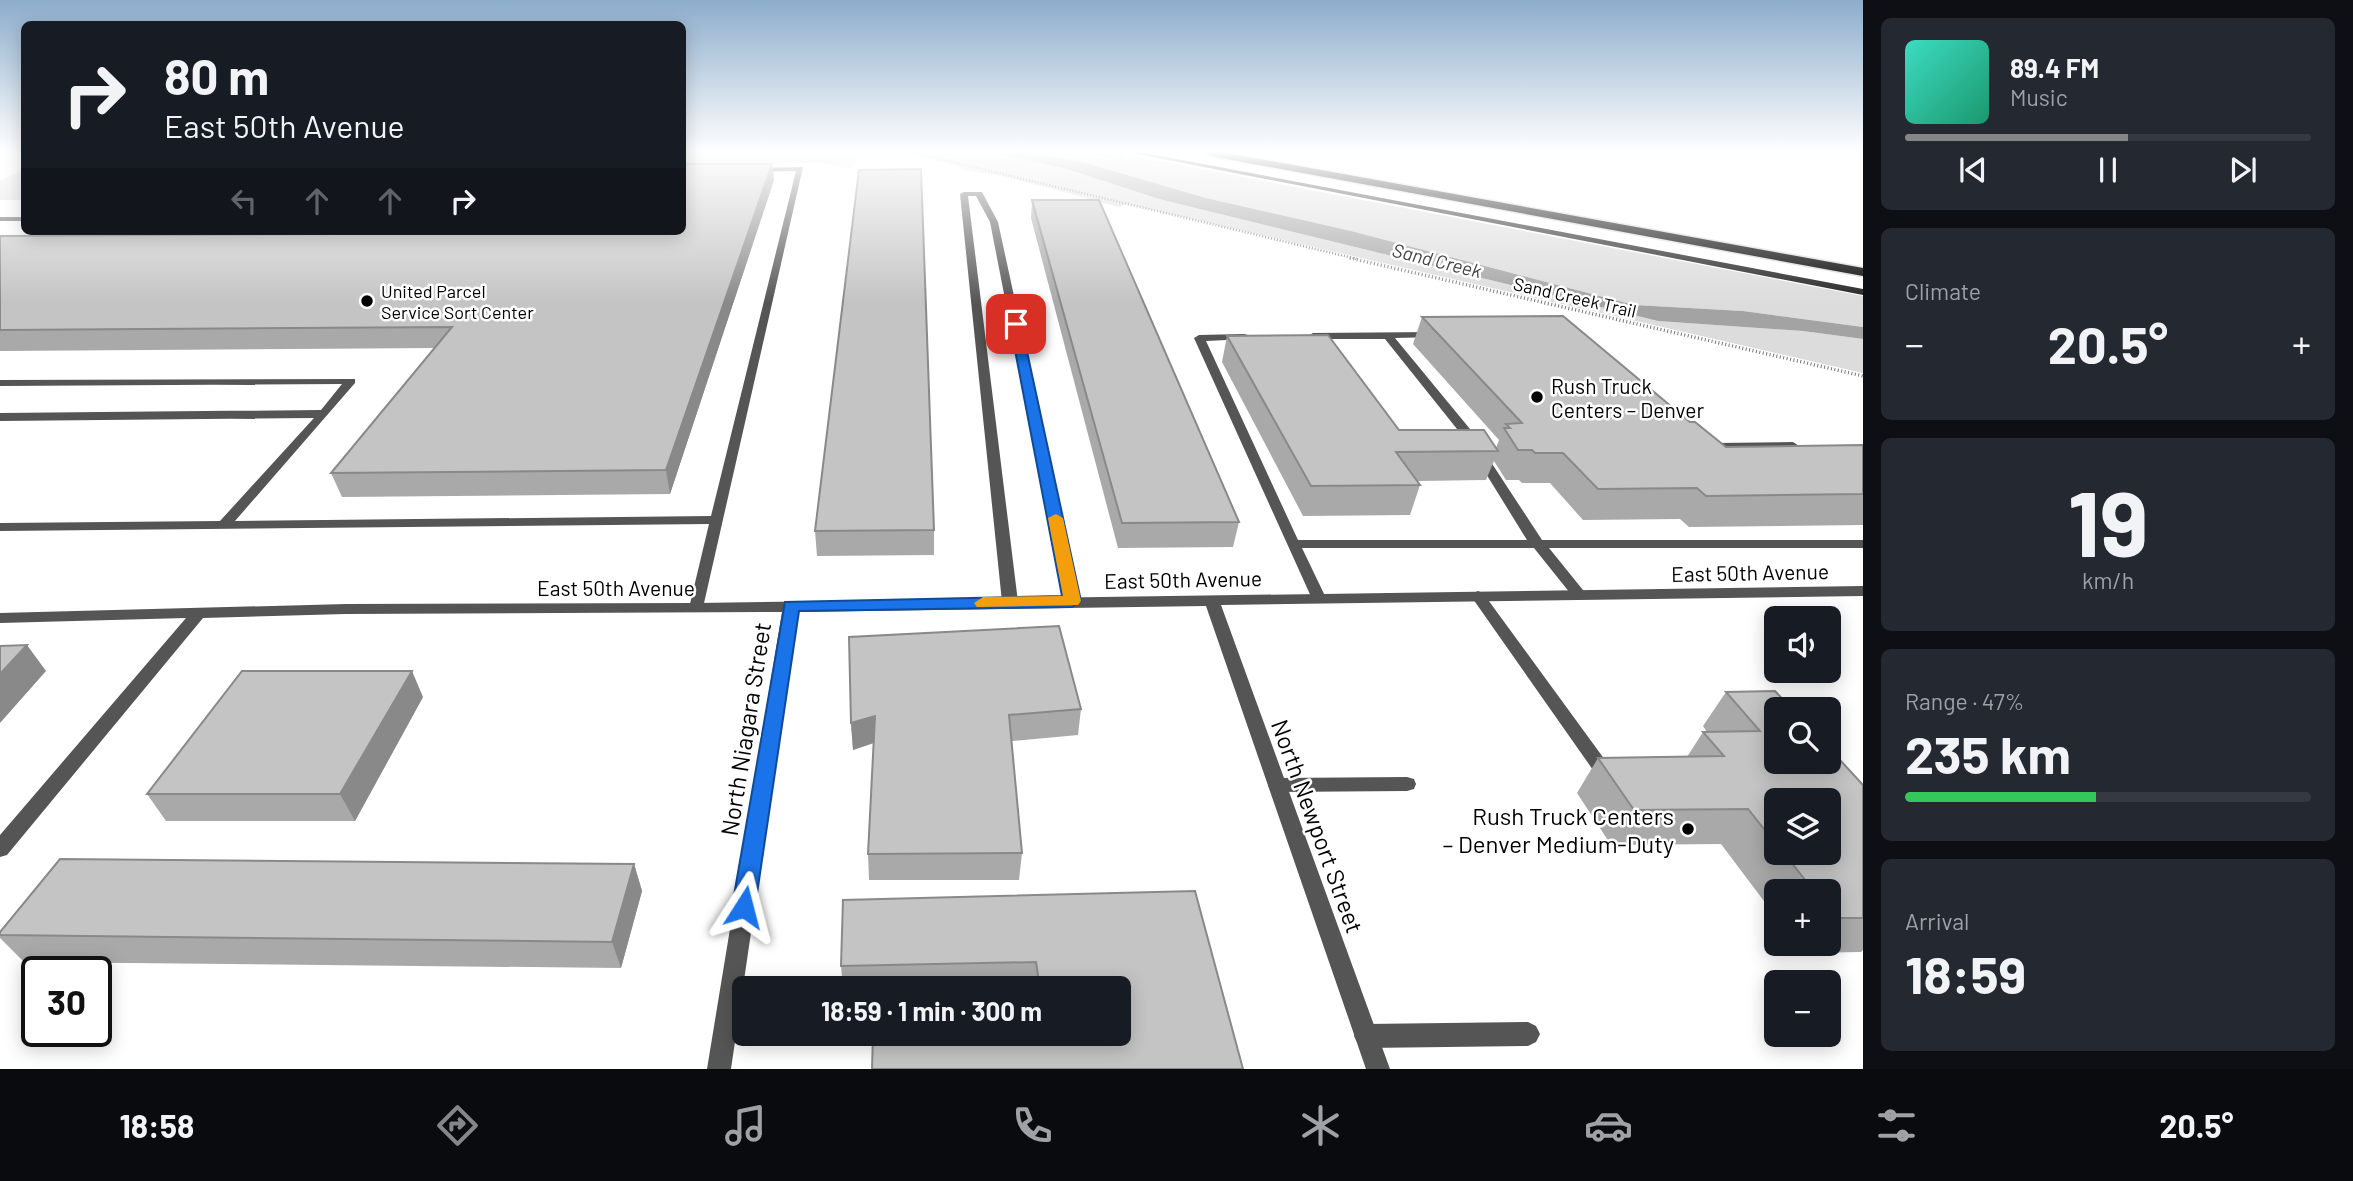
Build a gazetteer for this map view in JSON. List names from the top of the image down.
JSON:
{
  "streets": {
    "street": ["East 50th Avenue", "North Niagara Street", "North Newport Street"],
    "path": ["Sand Creek Trail"]
  },
  "crossings": [
    ["East 50th Avenue", "North Niagara Street"],
    ["East 50th Avenue", "North Newport Street"]
  ],
  "water": ["Sand Creek"],
  "places": ["United Parcel Service Sort Center", "Rush Truck Centers – Denver", "Rush Truck Centers – Denver Medium-Duty"],
  "page": {
    "turn": ["80 m", "East 50th Avenue"],
    "song": ["89.4 FM", "Music"],
    "tile": [
      "Climate",
      ["19", "km/h"],
      ["Range · 47%", "235 km"],
      ["Arrival", "18:59"]
    ],
    "heat": ["−", "20.5°", "+"],
    "map_buttons": ["+", "−"],
    "limit": "30",
    "trip": "18:59 · 1 min · 300 m",
    "tabs": ["18:58", "20.5°"]
  }
}
